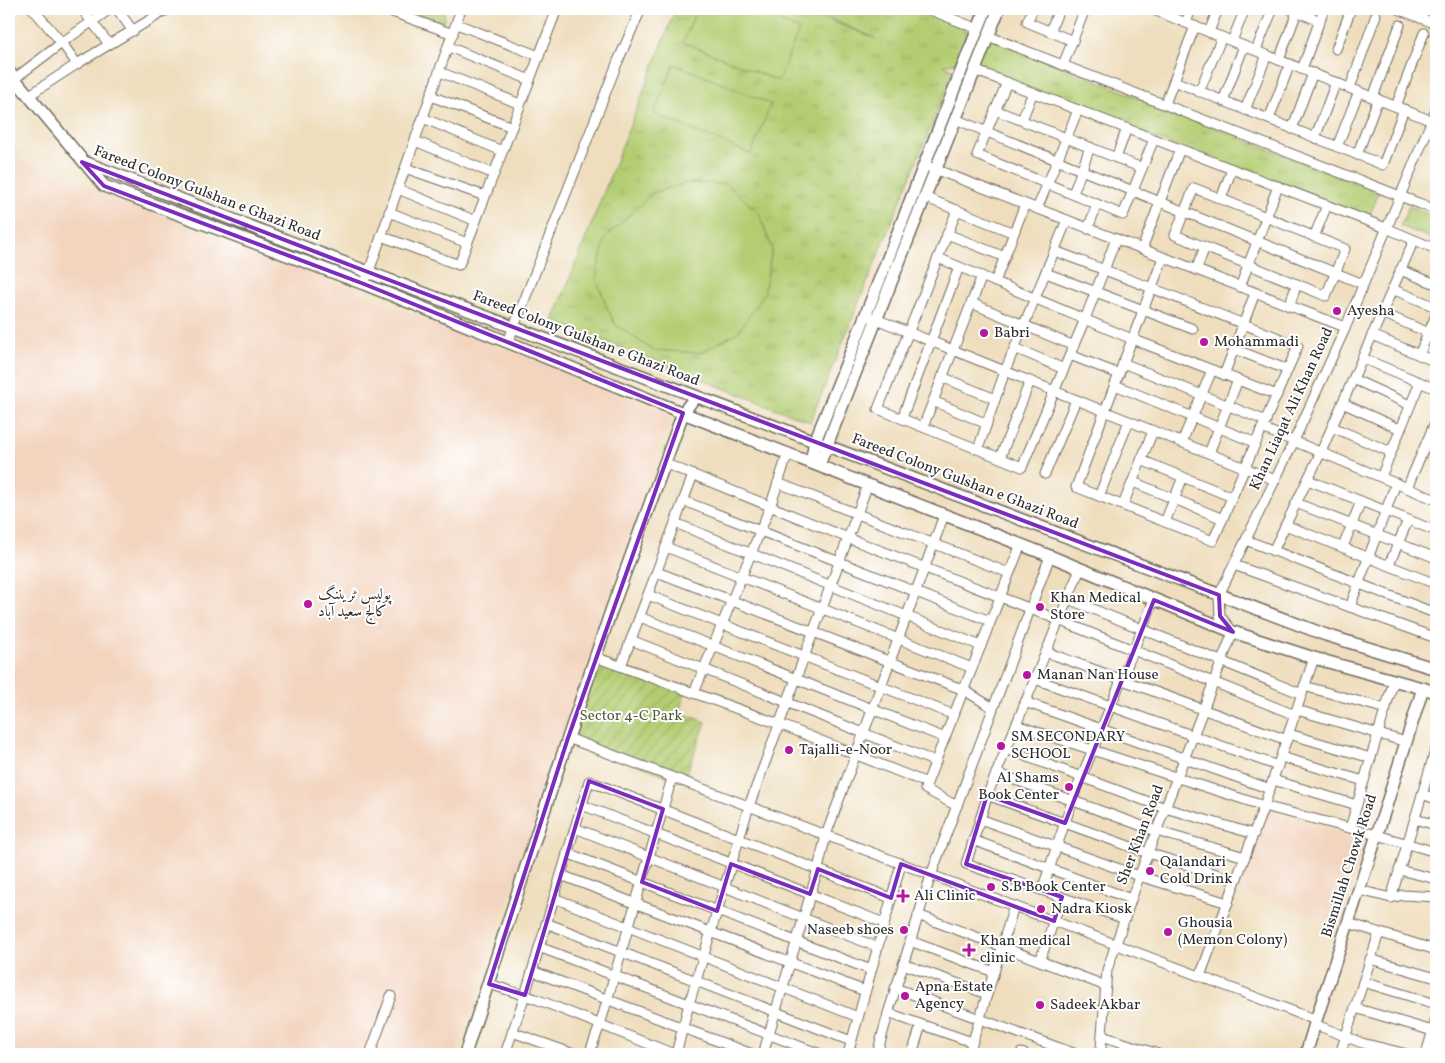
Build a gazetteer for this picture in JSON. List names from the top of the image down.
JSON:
{
  "streets": {
    "main road": ["Fareed Colony Gulshan e Ghazi Road", "Bismillah Chowk Road"],
    "street": ["Khan Liaqat Ali Khan Road", "Sher Khan Road"]
  },
  "crossings": [
    ["Fareed Colony Gulshan e Ghazi Road", "Khan Liaqat Ali Khan Road"],
    ["Fareed Colony Gulshan e Ghazi Road", "Sher Khan Road"],
    ["Fareed Colony Gulshan e Ghazi Road", "Bismillah Chowk Road"]
  ],
  "parks": ["Sector 4-C Park"],
  "places": {
    "other": [
      "Ayesha",
      "Babri",
      "Mohammadi",
      "پولیس ٹریننگ کالج سعید آباد",
      "Khan Medical Store",
      "Manan Nan House",
      "SM SECONDARY SCHOOL",
      "Tajalli-e-Noor",
      "Al Shams Book Center",
      "Qalandari Cold Drink",
      "S.B Book Center",
      "Nadra Kiosk",
      "Naseeb shoes",
      "Ghousia (Memon Colony)",
      "Apna Estate Agency",
      "Sadeek Akbar"
    ],
    "health": ["Ali Clinic", "Khan medical clinic"]
  }
}
